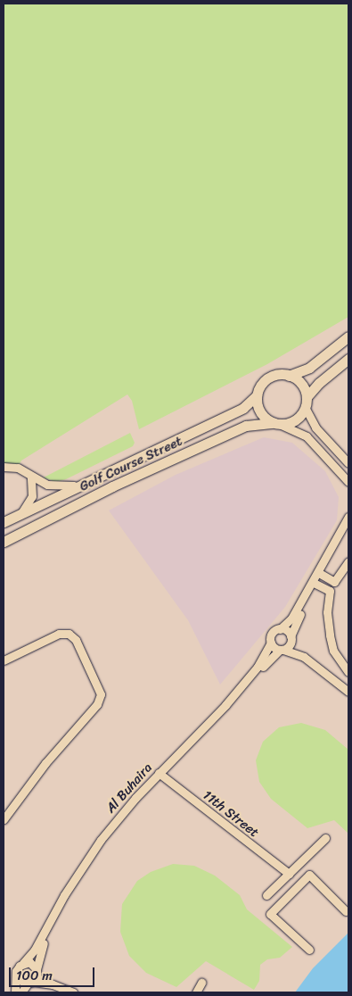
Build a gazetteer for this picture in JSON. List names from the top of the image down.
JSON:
{
  "streets": {
    "main road": ["Golf Course Street"],
    "street": ["Al Buhaira", "11th Street"]
  },
  "crossings": [
    ["Al Buhaira", "11th Street"]
  ],
  "scale_bar": "100 m"
}
